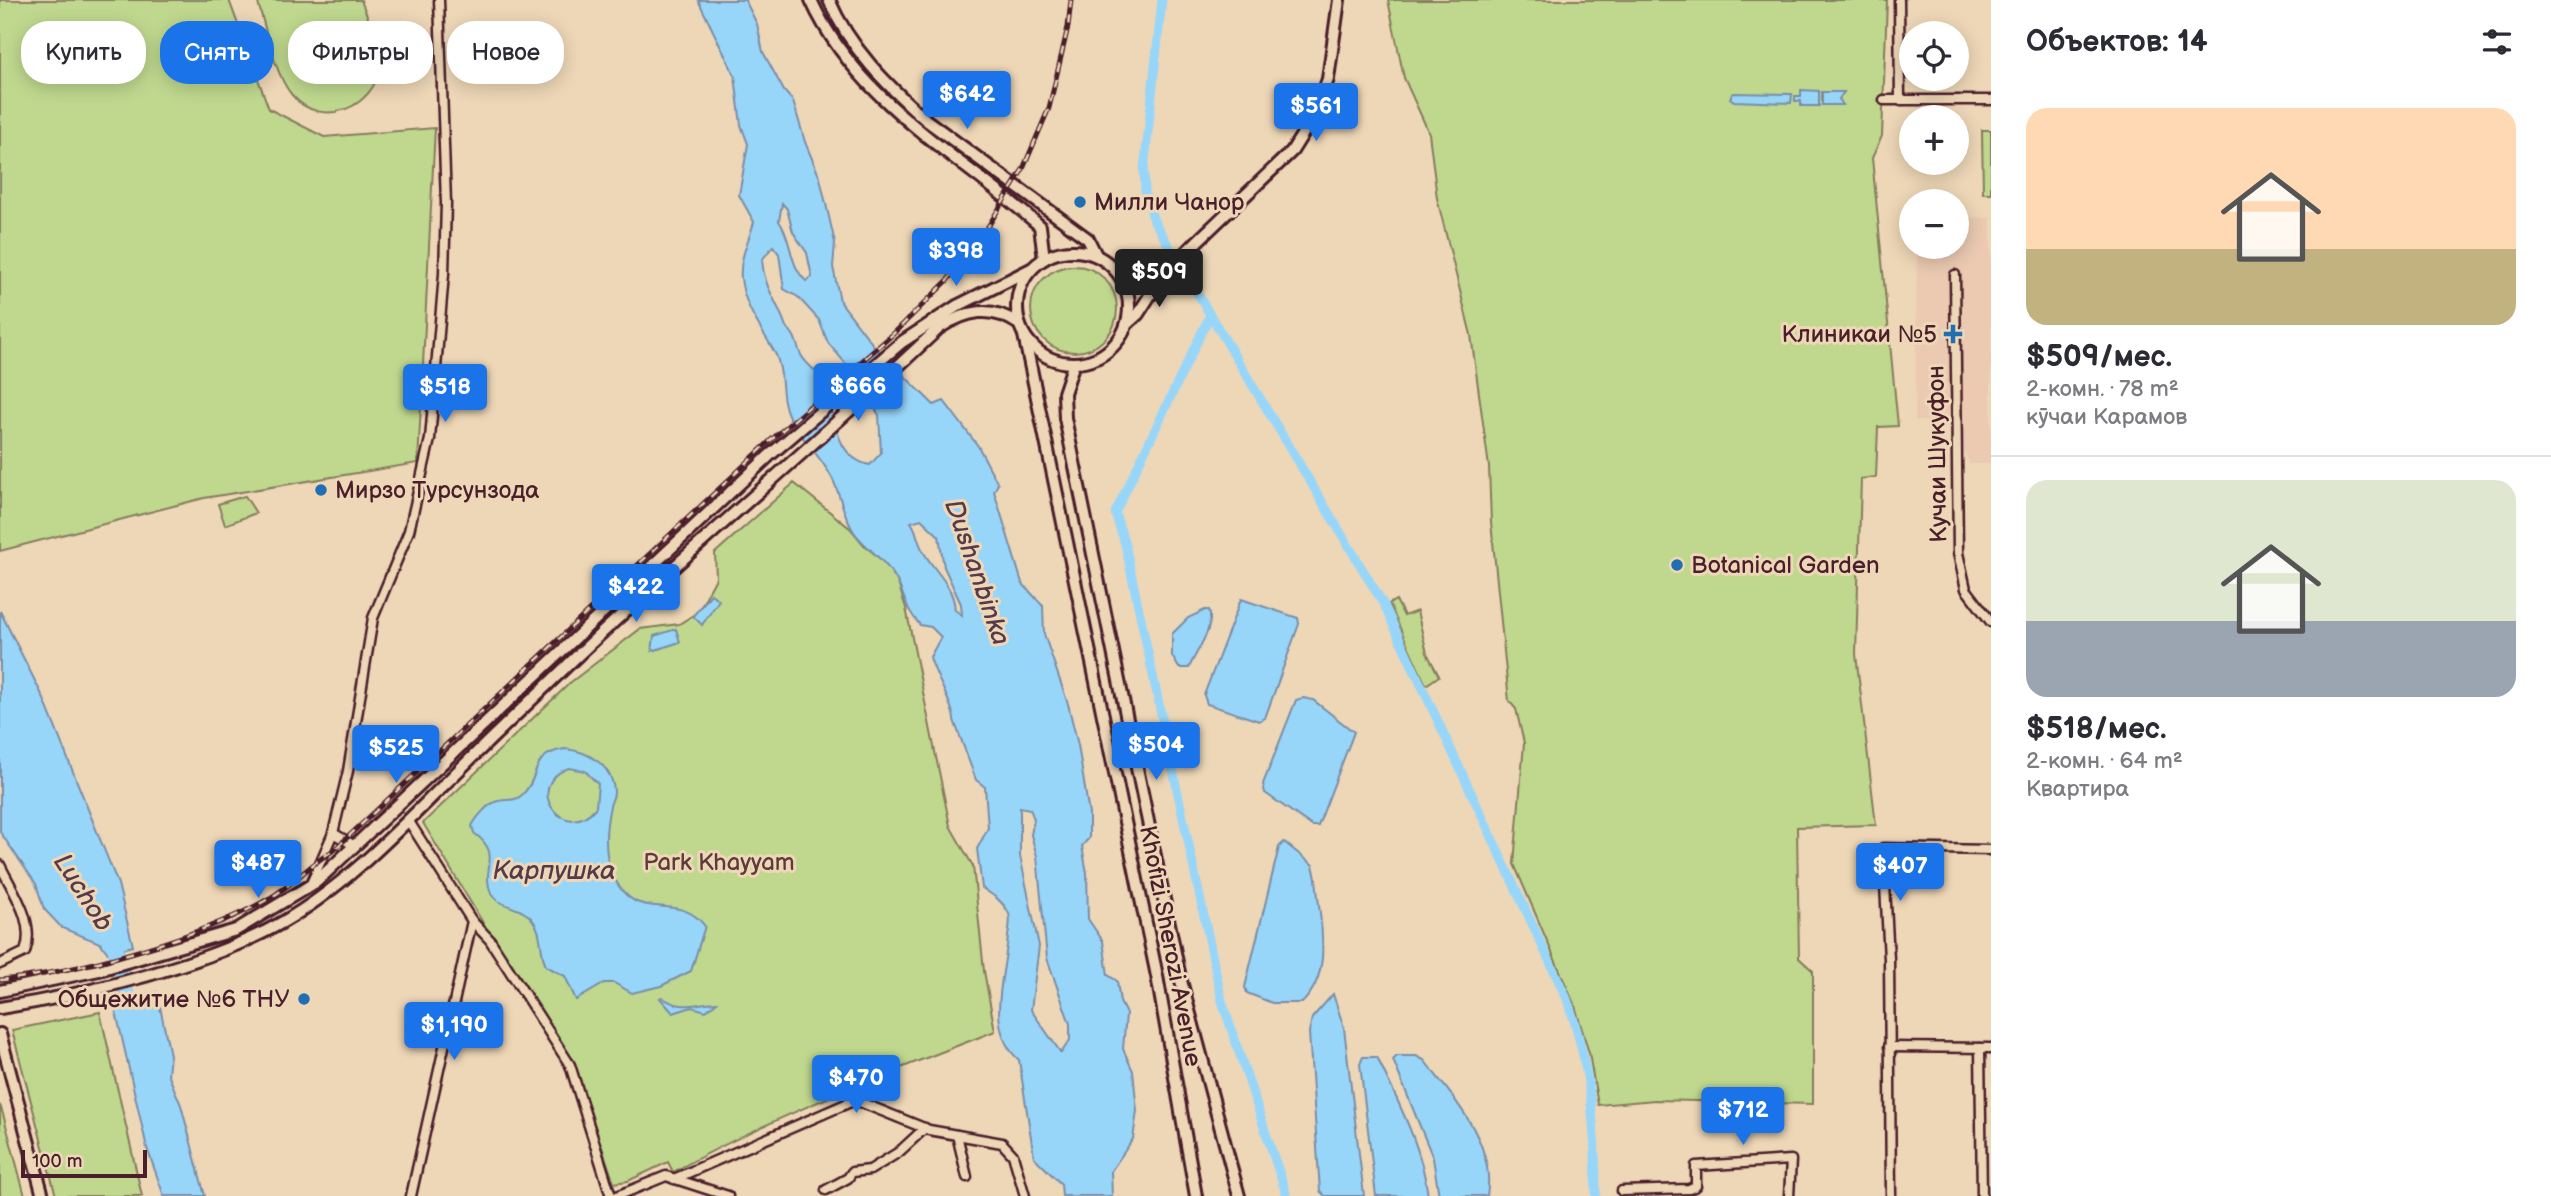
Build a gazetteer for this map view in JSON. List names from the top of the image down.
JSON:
{
  "streets": {
    "main road": ["Khofizi Sherozi Avenue"],
    "street": ["Кучаи Шукуфон"]
  },
  "water": ["Dushanbinka", "Карпушка", "Luchob"],
  "parks": ["Park Khayyam"],
  "places": {
    "other": [
      "Милли Чанор",
      "Мирзо Турсунзода",
      "Botanical Garden",
      "Общежитие №6 ТНУ"
    ],
    "health": ["Клиникаи №5"]
  },
  "scale_bar": "100 m",
  "page": {
    "heading": "Объектов: 14",
    "map_buttons": ["+", "−"],
    "chip": [
      "Купить",
      "Снять",
      "Фильтры",
      "Новое"
    ],
    "price": [
      "$642",
      "$561",
      "$398",
      "$509",
      "$666",
      "$518",
      "$422",
      "$504",
      "$525",
      "$487",
      "$407",
      "$1,190",
      "$470",
      "$712"
    ],
    "list": [
      {
        "name": "$509/мес.",
        "note": "2-комн. · 78 m² · кӯчаи Карамов"
      },
      {
        "name": "$518/мес.",
        "note": "2-комн. · 64 m² · Квартира"
      }
    ],
    "scale": "100 m"
  }
}
